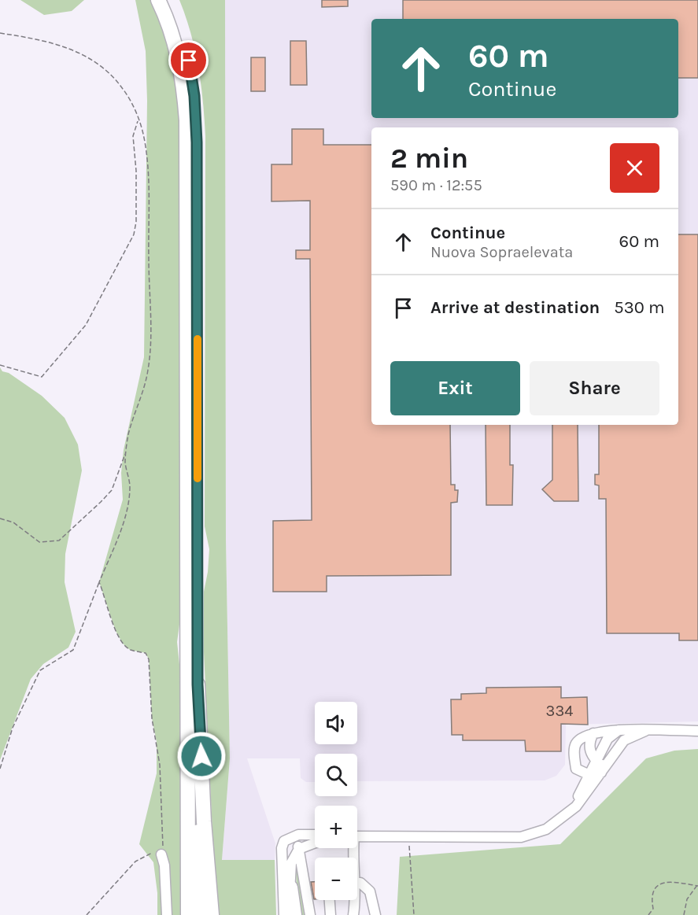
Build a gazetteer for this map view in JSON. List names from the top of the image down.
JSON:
{
  "house_numbers": ["334"],
  "page": {
    "turn": ["60 m", "Continue"],
    "heading": ["2 min", "590 m · 12:55"],
    "list": [
      {
        "name": "Continue",
        "note": "Nuova Sopraelevata",
        "value": "60 m"
      },
      {
        "name": "Arrive at destination",
        "value": "530 m"
      }
    ],
    "buttons": ["Exit", "Share"],
    "map_buttons": ["+", "−"]
  }
}
